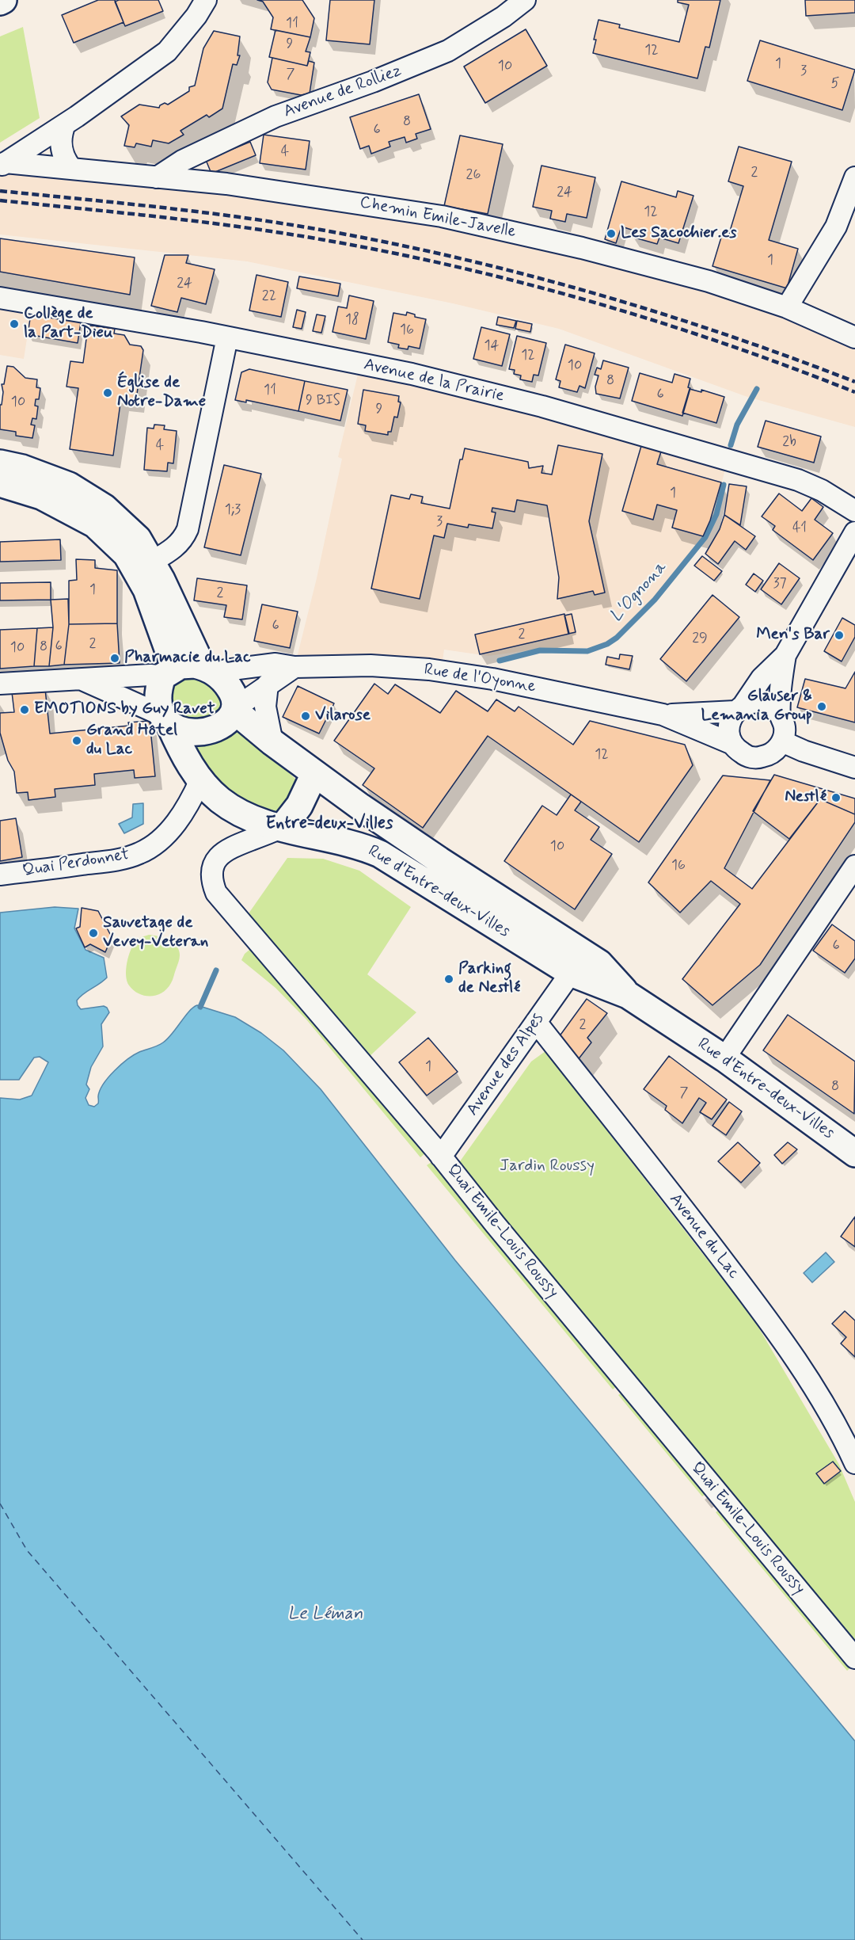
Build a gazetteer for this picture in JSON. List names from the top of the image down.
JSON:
{
  "streets": {
    "main road": ["Rue d'Entre-deux-Villes"],
    "street": [
      "Avenue de Rolliez",
      "Chemin Emile-Javelle",
      "Avenue de la Prairie",
      "Rue de l'Oyonne",
      "Quai Perdonnet",
      "Avenue des Alpes",
      "Quai Emile-Louis Roussy",
      "Avenue du Lac"
    ]
  },
  "crossings": [
    ["Avenue de Rolliez", "Chemin Emile-Javelle"],
    ["Rue de l'Oyonne", "Rue d'Entre-deux-Villes"],
    ["Quai Perdonnet", "Rue d'Entre-deux-Villes"],
    ["Rue d'Entre-deux-Villes", "Avenue des Alpes"],
    ["Rue d'Entre-deux-Villes", "Quai Emile-Louis Roussy"],
    ["Avenue des Alpes", "Quai Emile-Louis Roussy"],
    ["Avenue des Alpes", "Avenue du Lac"]
  ],
  "districts": ["Entre-deux-Villes"],
  "water": ["L'Ognona", "Le Léman"],
  "parks": ["Jardin Roussy"],
  "places": [
    "Les Sacochier.es",
    "Collège de la Part-Dieu",
    "Église de Notre-Dame",
    "Men's Bar",
    "Pharmacie du Lac",
    "Glauser & Lemania Group",
    "EMOTIONS by Guy Ravet",
    "Vilarose",
    "Grand Hôtel du Lac",
    "Nestlé",
    "Sauvetage de Vevey-Veteran",
    "Parking de Nestlé"
  ],
  "house_numbers": [
    "11",
    "9",
    "12",
    "1",
    "10",
    "3",
    "7",
    "5",
    "8",
    "6",
    "4",
    "2",
    "26",
    "24",
    "12",
    "1",
    "24",
    "22",
    "18",
    "16",
    "14",
    "12",
    "10",
    "8",
    "11",
    "6",
    "9 BIS",
    "10",
    "9",
    "2b",
    "4",
    "1",
    "1;3",
    "3",
    "41",
    "37",
    "1",
    "2",
    "6",
    "2",
    "29",
    "2",
    "6",
    "8",
    "10",
    "12",
    "10",
    "16",
    "6",
    "2",
    "1",
    "8",
    "7"
  ]
}
